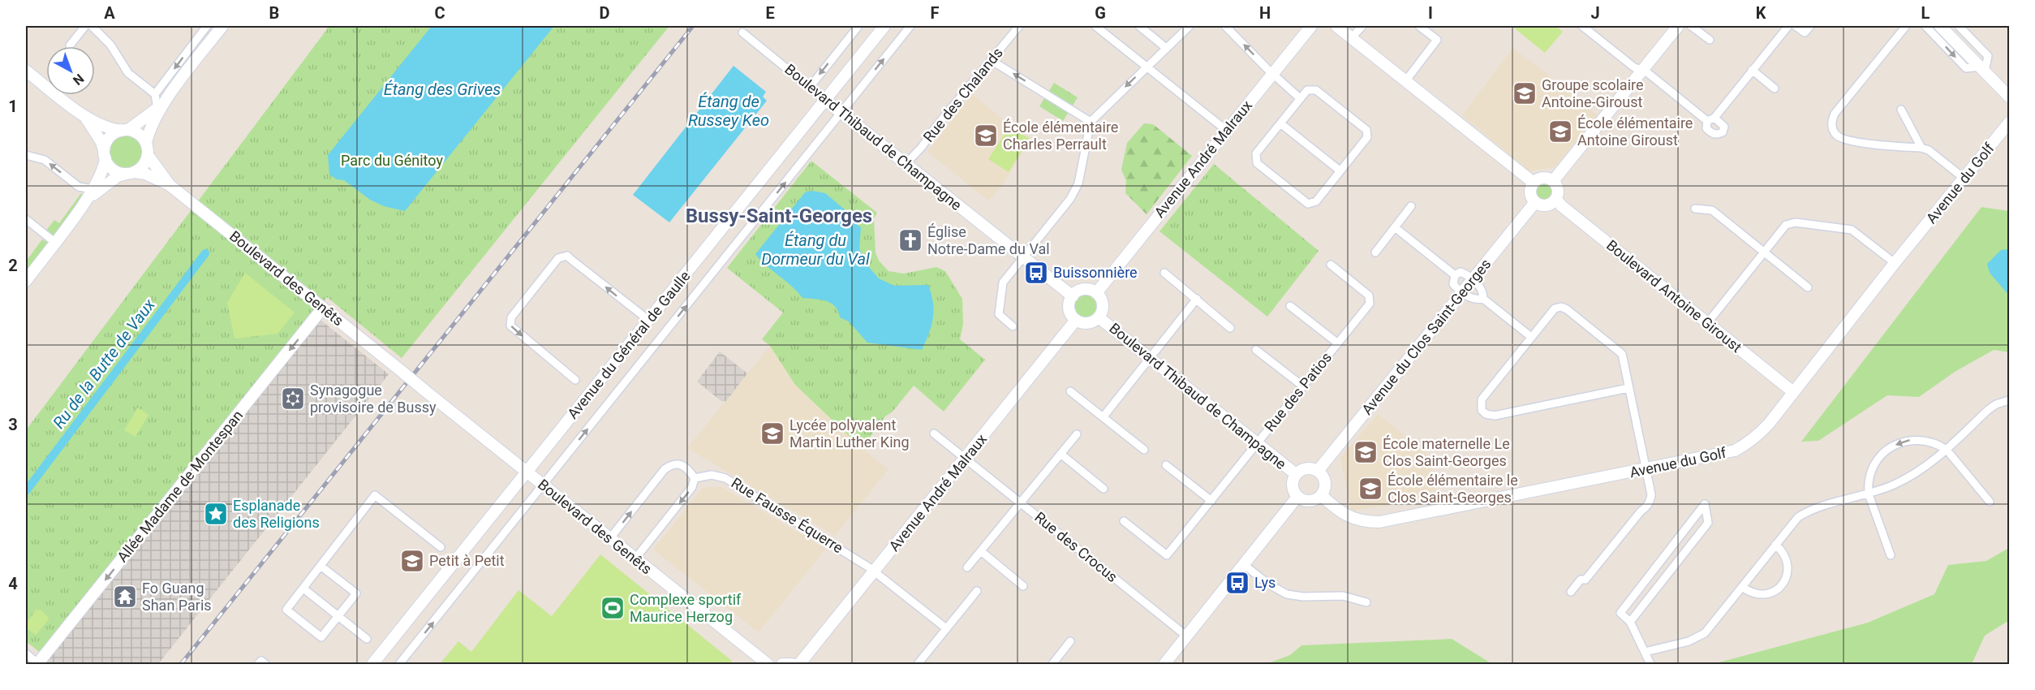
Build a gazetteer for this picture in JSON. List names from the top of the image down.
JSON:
{
  "streets": {
    "street": [
      "Rue des Chalands",
      "Boulevard Thibaud de Champagne",
      "Avenue André Malraux",
      "Avenue du Golf",
      "Boulevard des Genêts",
      "Boulevard Antoine Giroust",
      "Avenue du Clos Saint-Georges",
      "Avenue du Général de Gaulle",
      "Rue des Patios",
      "Allée Madame de Montespan",
      "Rue Fausse Équerre",
      "Rue des Crocus"
    ]
  },
  "crossings": [
    ["Rue des Chalands", "Boulevard Thibaud de Champagne"],
    ["Boulevard Thibaud de Champagne", "Avenue André Malraux"],
    ["Boulevard Thibaud de Champagne", "Avenue du Golf"],
    ["Boulevard Thibaud de Champagne", "Avenue du Clos Saint-Georges"],
    ["Boulevard Thibaud de Champagne", "Avenue du Général de Gaulle"],
    ["Boulevard Thibaud de Champagne", "Rue des Patios"],
    ["Avenue André Malraux", "Rue Fausse Équerre"],
    ["Avenue André Malraux", "Rue des Crocus"],
    ["Avenue du Golf", "Boulevard Antoine Giroust"],
    ["Avenue du Golf", "Avenue du Clos Saint-Georges"],
    ["Boulevard des Genêts", "Avenue du Général de Gaulle"],
    ["Boulevard des Genêts", "Allée Madame de Montespan"],
    ["Boulevard Antoine Giroust", "Avenue du Clos Saint-Georges"]
  ],
  "one_way": ["Allée Madame de Montespan"],
  "districts": ["Bussy-Saint-Georges"],
  "water": [
    "Étang des Grives",
    "Étang de Russey Keo",
    "Étang du Dormeur du Val",
    "Ru de la Butte de Vaux"
  ],
  "parks": ["Parc du Génitoy"],
  "places": {
    "school or university": [
      "Groupe scolaire Antoine-Giroust",
      "École élémentaire Antoine Giroust",
      "École élémentaire Charles Perrault",
      "Lycée polyvalent Martin Luther King",
      "École maternelle Le Clos Saint-Georges",
      "École élémentaire le Clos Saint-Georges",
      "Petit à Petit"
    ],
    "church": ["Église Notre-Dame du Val"],
    "bus stop": ["Buissonnière", "Lys"],
    "synagogue": ["Synagogue provisoire de Bussy"],
    "place": ["Esplanade des Religions"],
    "temple": ["Fo Guang Shan Paris"],
    "sports": ["Complexe sportif Maurice Herzog"]
  },
  "north": "bottom right",
  "grid": {
    "columns": [
      "A",
      "B",
      "C",
      "D",
      "E",
      "F",
      "G",
      "H",
      "I",
      "J",
      "K",
      "L"
    ],
    "rows": [
      "1",
      "2",
      "3",
      "4"
    ]
  }
}
